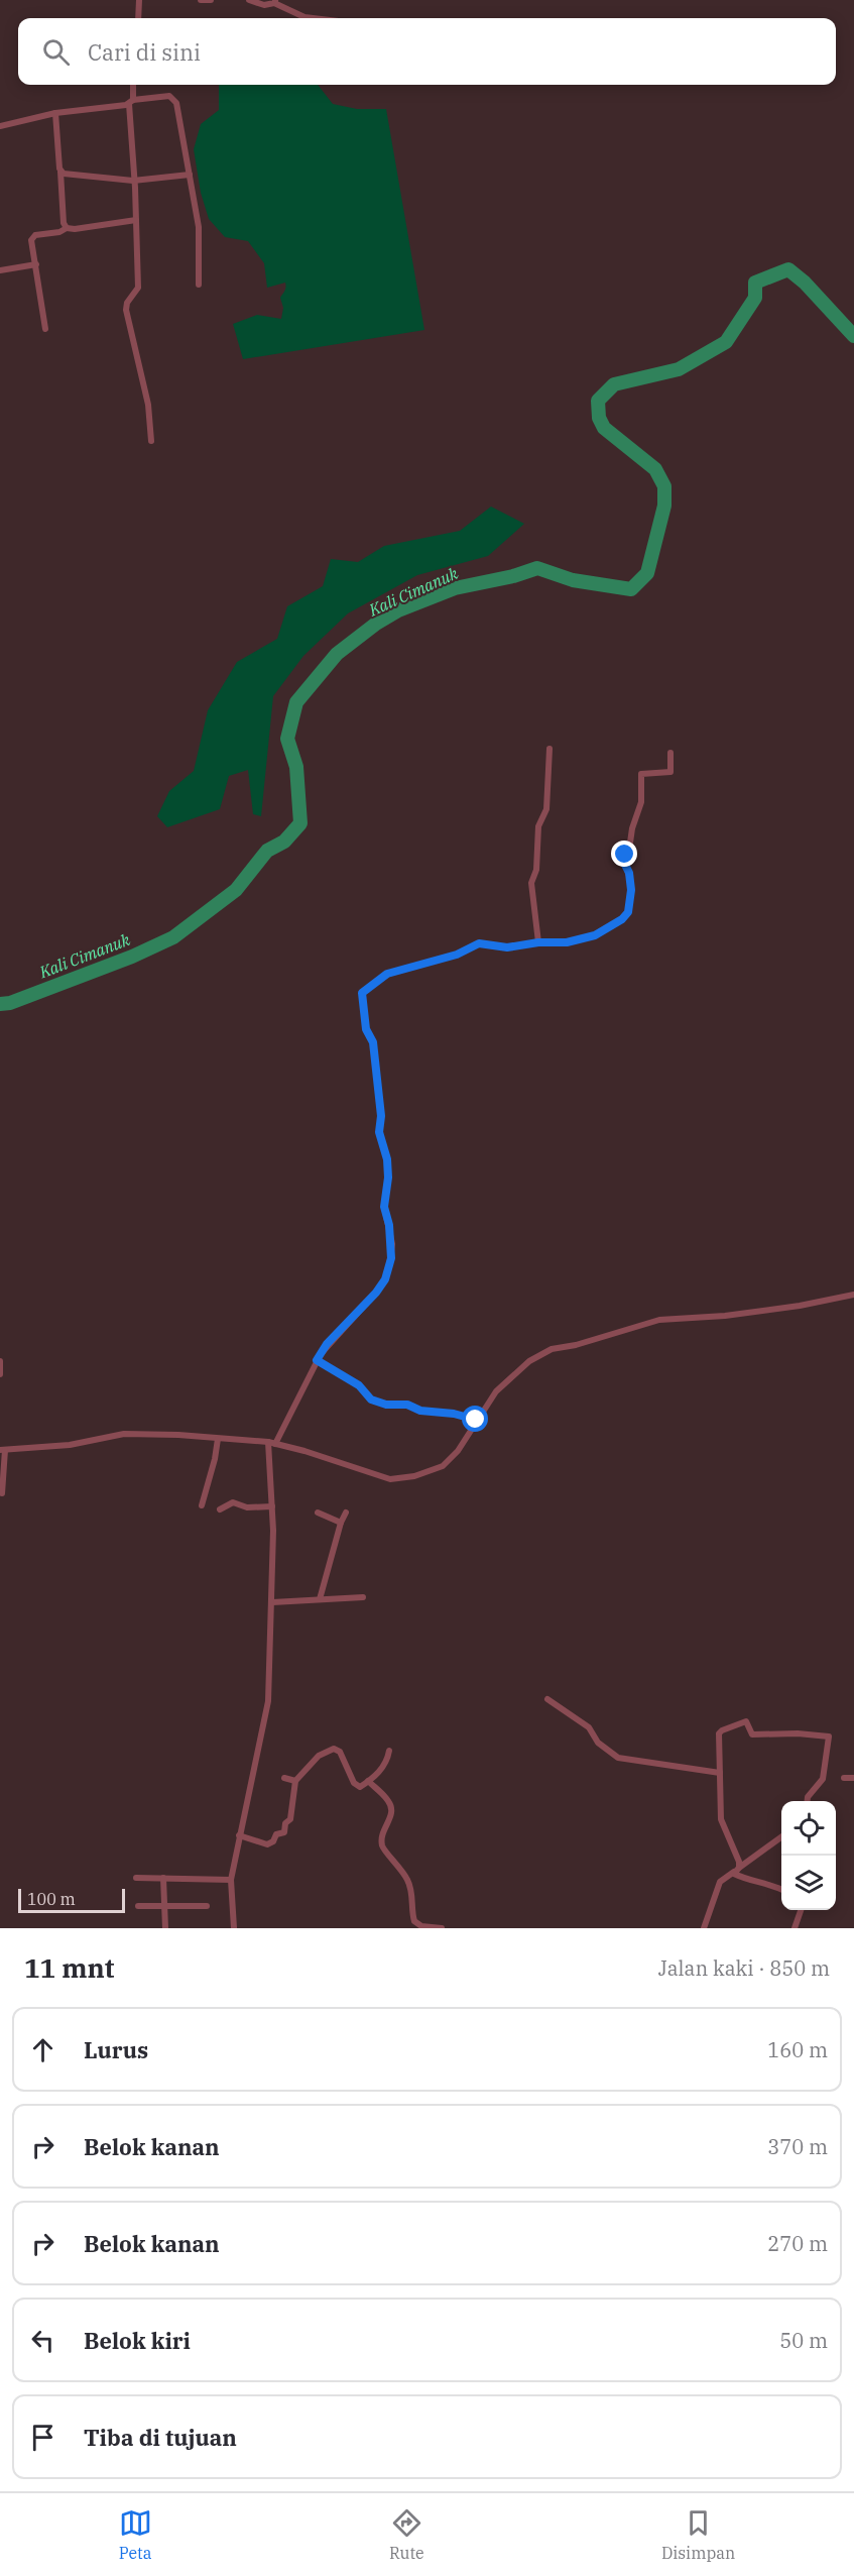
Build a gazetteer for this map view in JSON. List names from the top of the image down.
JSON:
{
  "water": ["Kali Cimanuk"],
  "scale_bar": "100 m",
  "page": {
    "search": "Cari di sini",
    "scale": "100 m",
    "heading": ["11 mnt", "Jalan kaki · 850 m"],
    "list": [
      ["Lurus", "160 m"],
      ["Belok kanan", "370 m"],
      ["Belok kanan", "270 m"],
      ["Belok kiri", "50 m"],
      "Tiba di tujuan"
    ],
    "nav": ["Peta", "Rute", "Disimpan"]
  }
}
